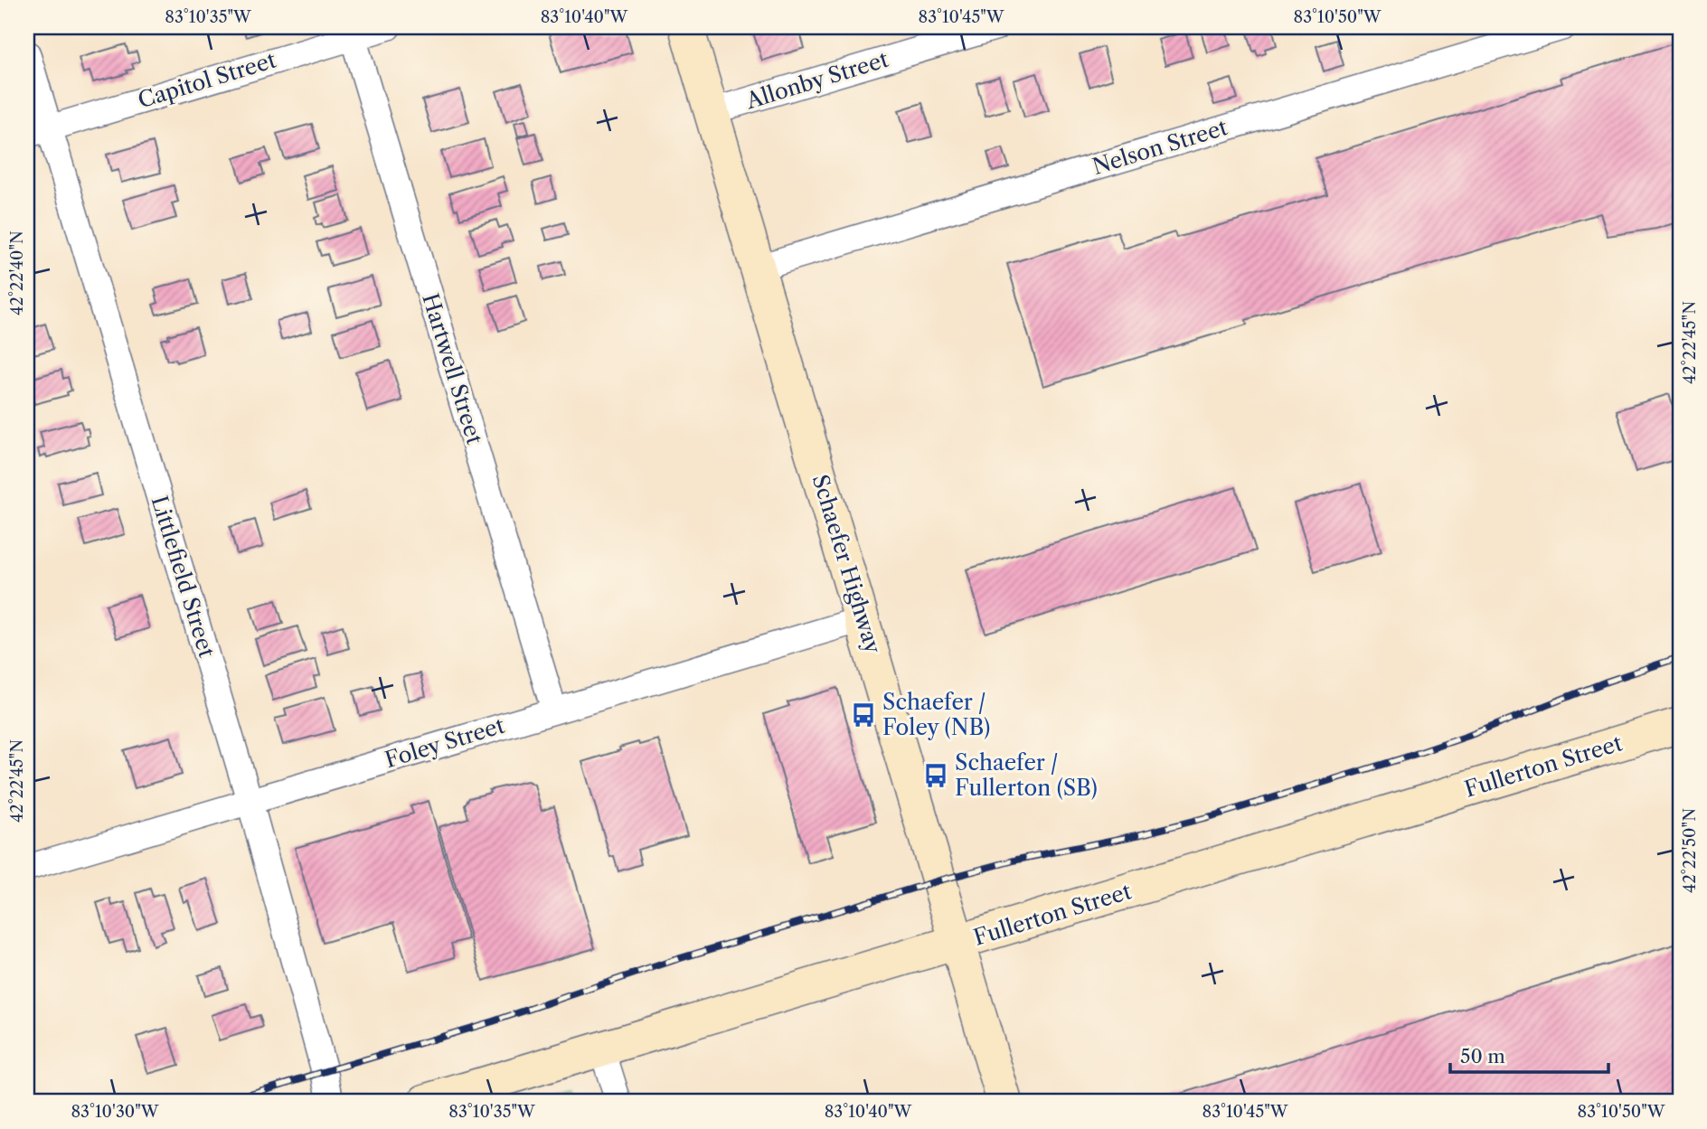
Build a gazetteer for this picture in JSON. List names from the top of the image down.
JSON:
{
  "streets": {
    "street": [
      "Capitol Street",
      "Allonby Street",
      "Nelson Street",
      "Hartwell Street",
      "Schaefer Highway",
      "Littlefield Street",
      "Foley Street",
      "Fullerton Street"
    ]
  },
  "crossings": [
    ["Capitol Street", "Hartwell Street"],
    ["Capitol Street", "Littlefield Street"],
    ["Allonby Street", "Schaefer Highway"],
    ["Nelson Street", "Schaefer Highway"],
    ["Hartwell Street", "Foley Street"],
    ["Schaefer Highway", "Foley Street"],
    ["Schaefer Highway", "Fullerton Street"],
    ["Littlefield Street", "Foley Street"]
  ],
  "places": {
    "bus stop": ["Schaefer / Foley (NB)", "Schaefer / Fullerton (SB)"]
  },
  "scale_bar": "50 m",
  "coordinates": [
    "83°10'35\"W",
    "83°10'40\"W",
    "83°10'45\"W",
    "83°10'50\"W",
    "42°22'40\"N",
    "42°22'45\"N",
    "42°22'50\"N",
    "83°10'30\"W"
  ]
}
